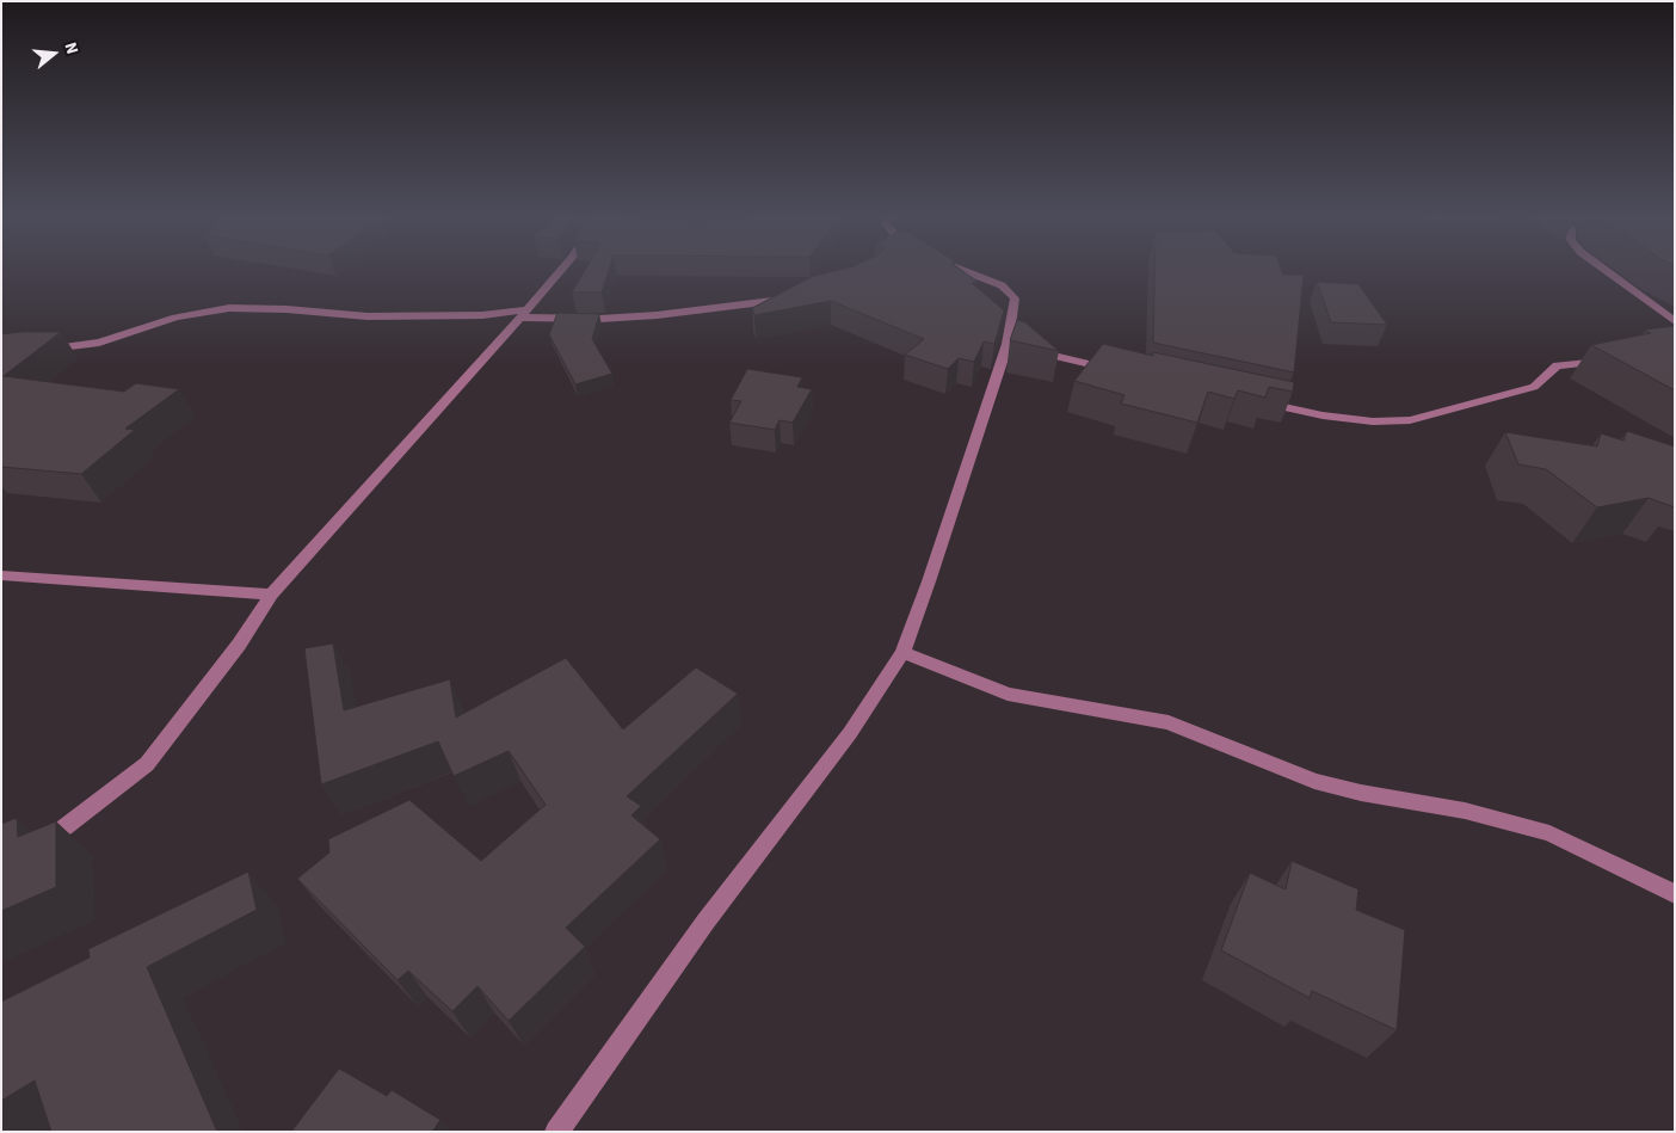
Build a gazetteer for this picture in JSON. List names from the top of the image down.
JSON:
{
  "north": "right"
}
